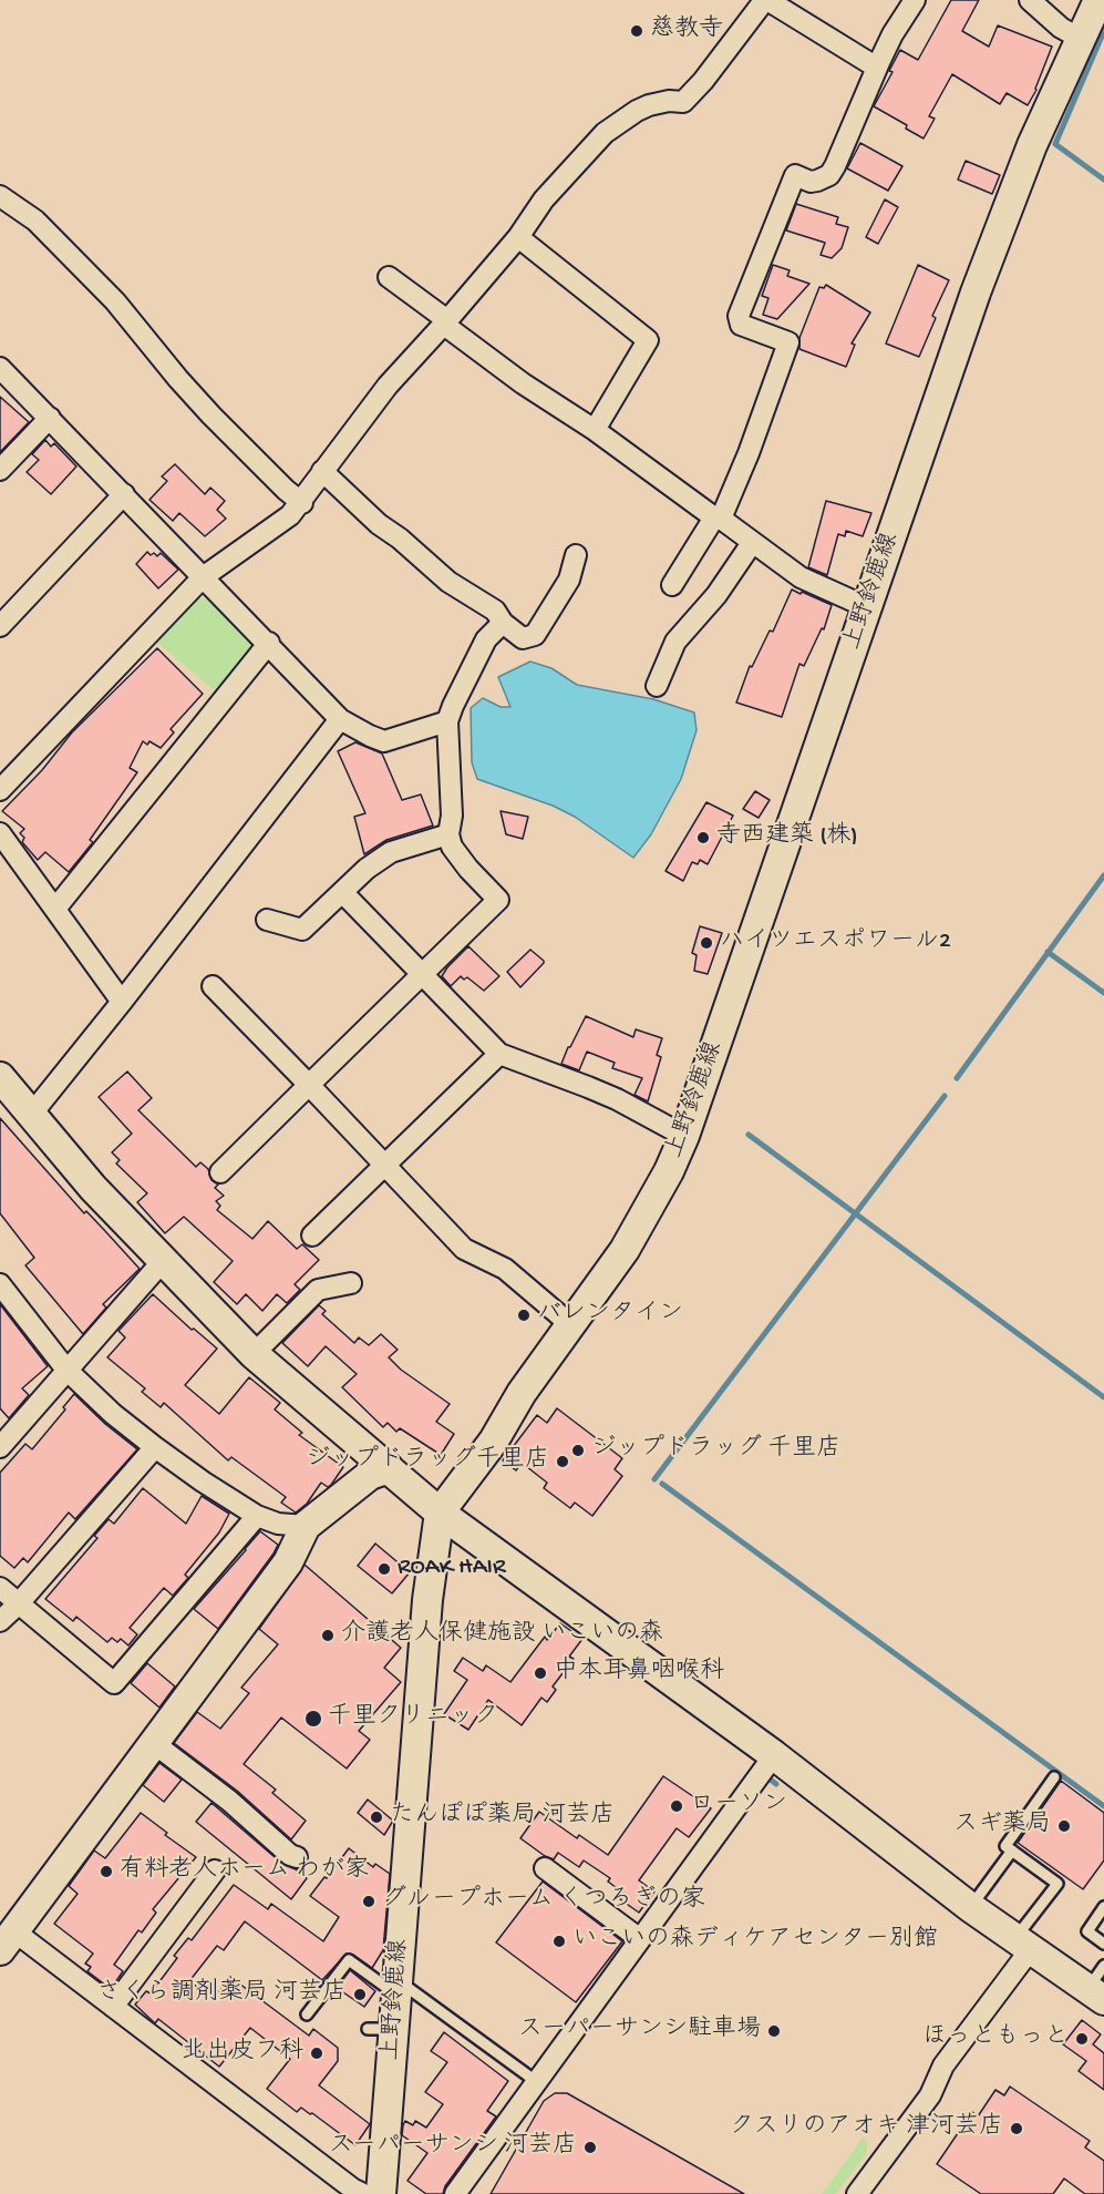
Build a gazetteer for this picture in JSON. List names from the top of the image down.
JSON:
{
  "streets": {
    "main road": ["上野鈴鹿線"]
  },
  "places": [
    "慈教寺",
    "寺西建築 (株)",
    "ハイツエスポワール2",
    "バレンタイン",
    "ジップドラッグ 千里店",
    "ジップドラッグ千里店",
    "ROAK HAIR",
    "介護老人保健施設 いこいの森",
    "中本耳鼻咽喉科",
    "千里クリニック",
    "ローソン",
    "たんぽぽ薬局 河芸店",
    "スギ薬局",
    "有料老人ホーム わが家",
    "グループホーム くつろぎの家",
    "いこいの森ディケアセンター別館",
    "さくら調剤薬局 河芸店",
    "スーパーサンシ駐車場",
    "ほっともっと",
    "北出皮フ科",
    "クスリのアオキ 津河芸店",
    "スーパーサンシ 河芸店"
  ]
}
